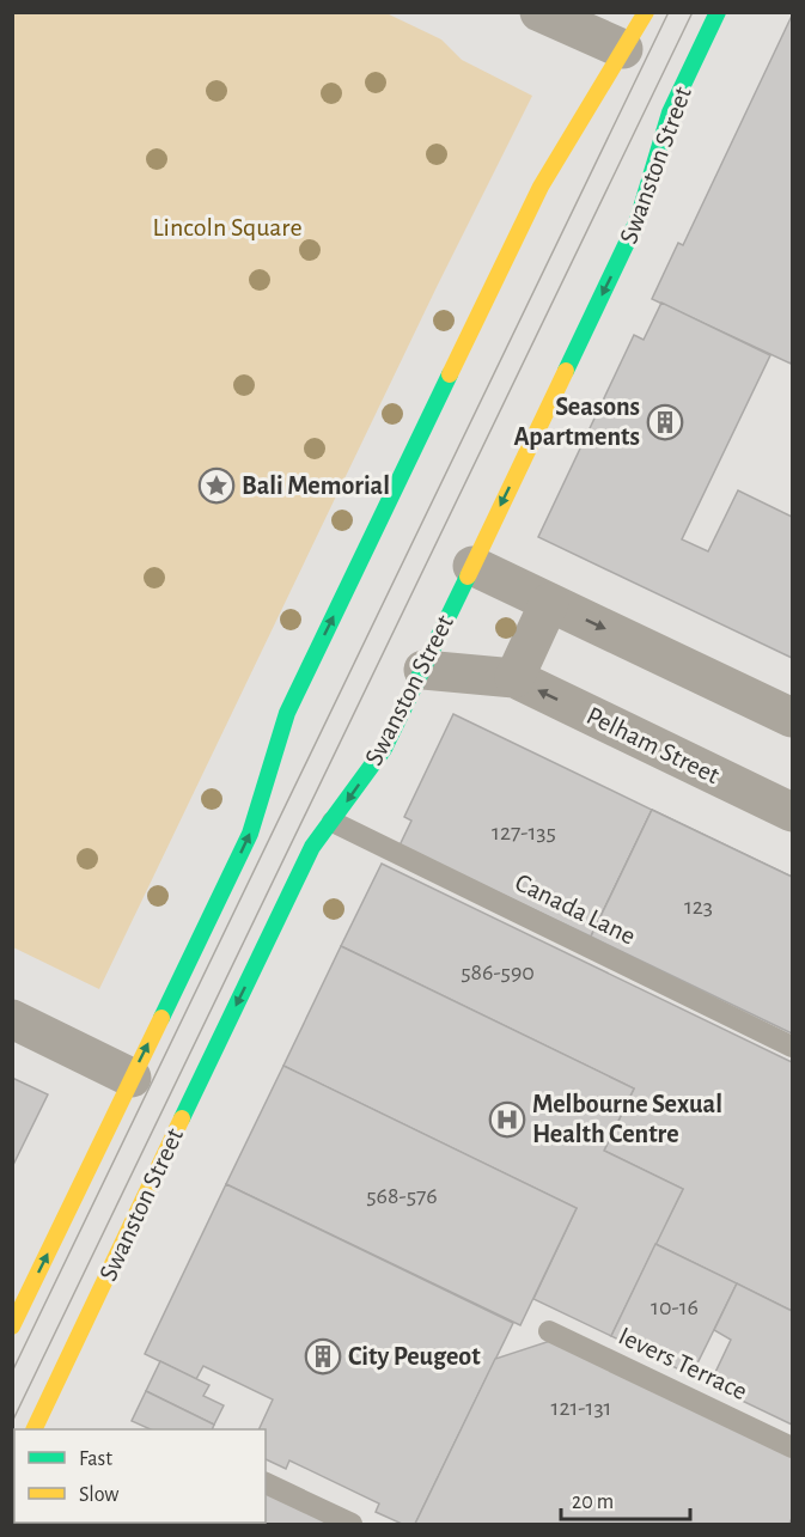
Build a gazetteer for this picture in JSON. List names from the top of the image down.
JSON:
{
  "streets": {
    "street": ["Swanston Street", "Pelham Street"],
    "lane": ["Canada Lane", "Ievers Terrace"]
  },
  "crossings": [
    ["Swanston Street", "Pelham Street"],
    ["Swanston Street", "Canada Lane"]
  ],
  "parks": ["Lincoln Square"],
  "places": {
    "building": ["Seasons Apartments", "City Peugeot"],
    "place": ["Bali Memorial"],
    "hospital": ["Melbourne Sexual Health Centre"]
  },
  "house_numbers": [
    "127-135",
    "123",
    "586-590",
    "568-576",
    "10-16",
    "121-131"
  ],
  "legend": ["Fast", "Slow"],
  "scale_bar": "20 m"
}
